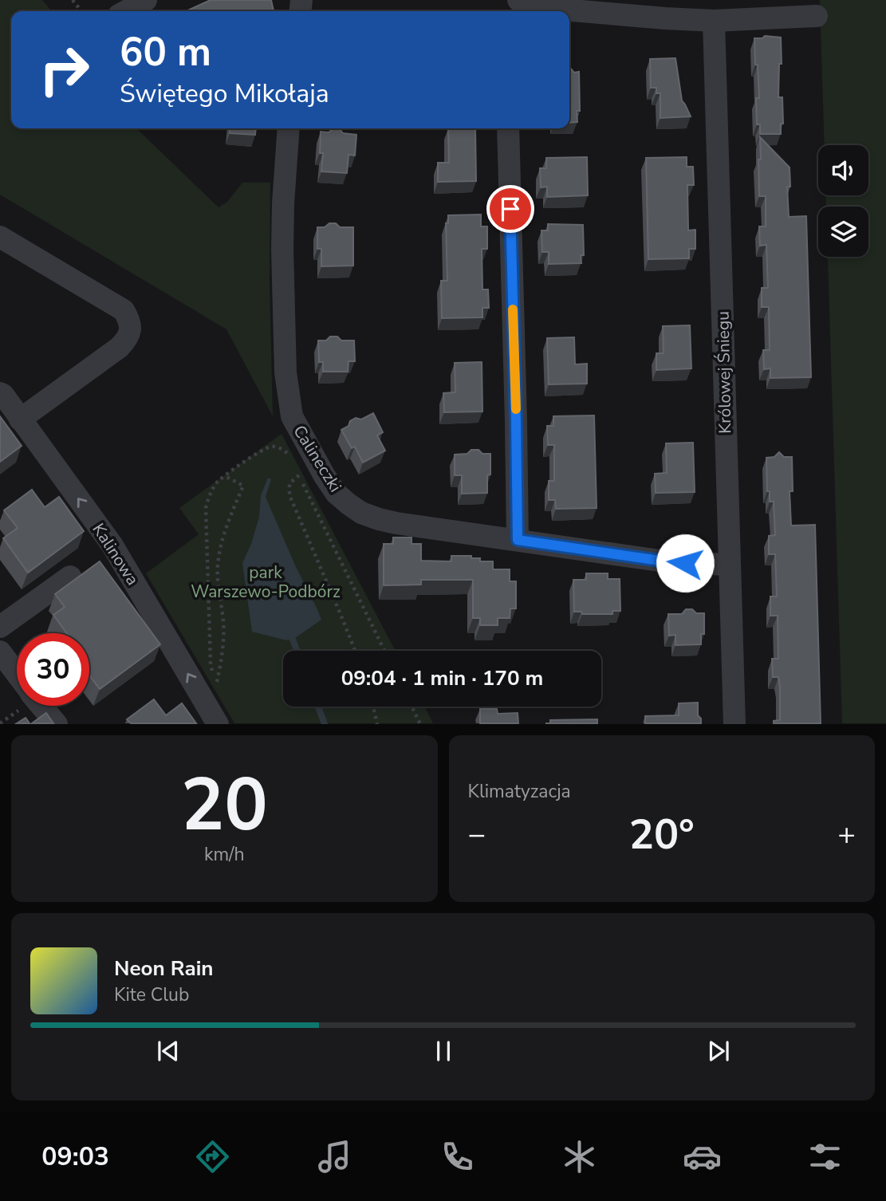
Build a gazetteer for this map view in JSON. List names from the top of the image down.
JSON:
{
  "streets": {
    "street": ["Królowej Śniegu", "Calineczki", "Kalinowa"]
  },
  "crossings": [
    ["Królowej Śniegu", "Calineczki"]
  ],
  "one_way": ["Kalinowa"],
  "parks": ["park Warszewo-Podbórz"],
  "page": {
    "turn": ["60 m", "Świętego Mikołaja"],
    "limit": "30",
    "trip": "09:04 · 1 min · 170 m",
    "tile": [
      ["20", "km/h"],
      "Klimatyzacja"
    ],
    "heat": ["−", "20°", "+"],
    "song": ["Neon Rain", "Kite Club"],
    "tabs": "09:03"
  }
}
